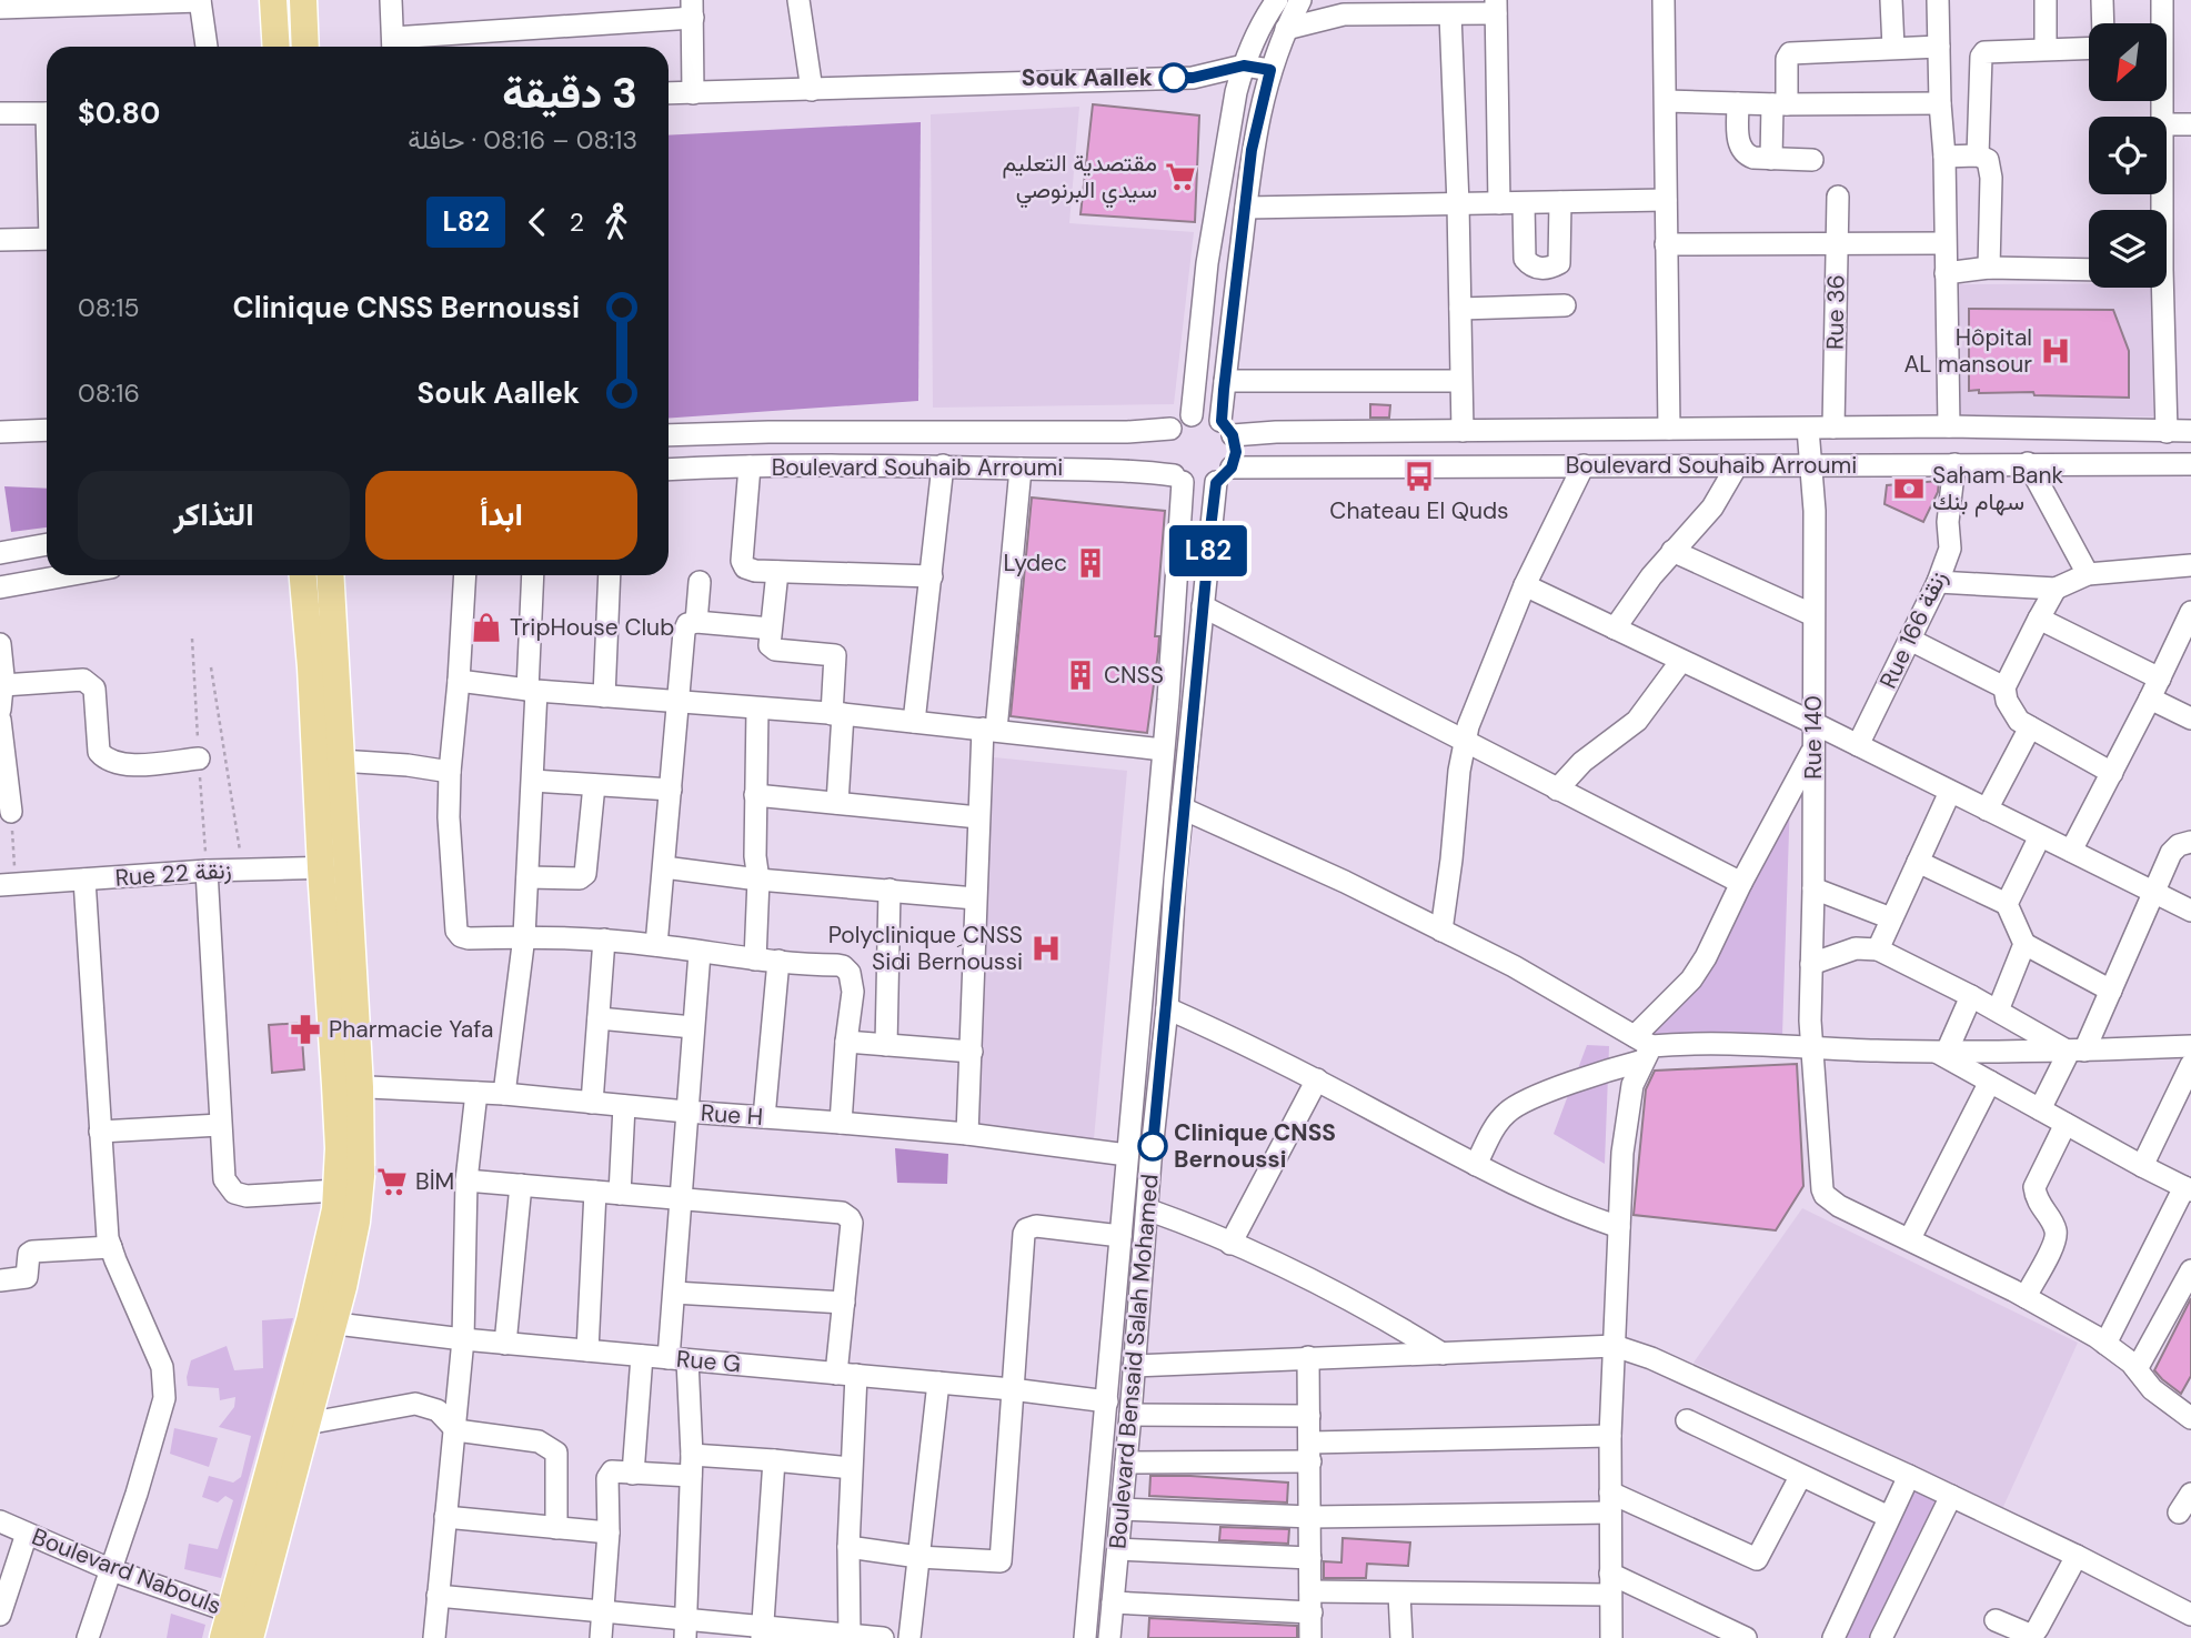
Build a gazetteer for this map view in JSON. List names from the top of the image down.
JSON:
{
  "streets": {
    "street": [
      "Rue 36",
      "Boulevard Souhaib Arroumi",
      "Rue 166 زنقة",
      "Rue 140",
      "Rue 22 زنقة",
      "Rue H",
      "Rue G",
      "Boulevard Bensaid Salah Mohamed",
      "Boulevard Nabouls"
    ]
  },
  "crossings": [
    ["Rue 36", "Boulevard Souhaib Arroumi"],
    ["Boulevard Souhaib Arroumi", "Rue 166 زنقة"],
    ["Boulevard Souhaib Arroumi", "Rue 140"],
    ["Boulevard Souhaib Arroumi", "Boulevard Bensaid Salah Mohamed"],
    ["Rue H", "Boulevard Bensaid Salah Mohamed"],
    ["Rue G", "Boulevard Bensaid Salah Mohamed"]
  ],
  "places": {
    "other": ["Souk Aallek", "Clinique CNSS Bernoussi"],
    "supermarket": ["مقتصدية التعليم سيدي البرنوصي", "BİM"],
    "hospital": ["Hôpital AL mansour", "Polyclinique ِCNSS Sidi Bernoussi"],
    "bus stop": ["Chateau El Quds"],
    "bank": ["Saham Bank سهام بنك"],
    "building": ["Lydec", "CNSS"],
    "shop": ["TripHouse Club"],
    "pharmacy": ["Pharmacie Yafa"]
  },
  "lines": ["bus line L82"],
  "north": "bottom left",
  "page": {
    "on_map": "L82",
    "heading": ["3 دقيقة", "08:13 – 08:16 · حافلة", "$0.80"],
    "legs": ["2", "L82"],
    "list": [
      {
        "name": "Clinique CNSS Bernoussi",
        "value": "08:15"
      },
      {
        "name": "Souk Aallek",
        "value": "08:16"
      }
    ],
    "buttons": ["ابدأ", "التذاكر"]
  }
}
